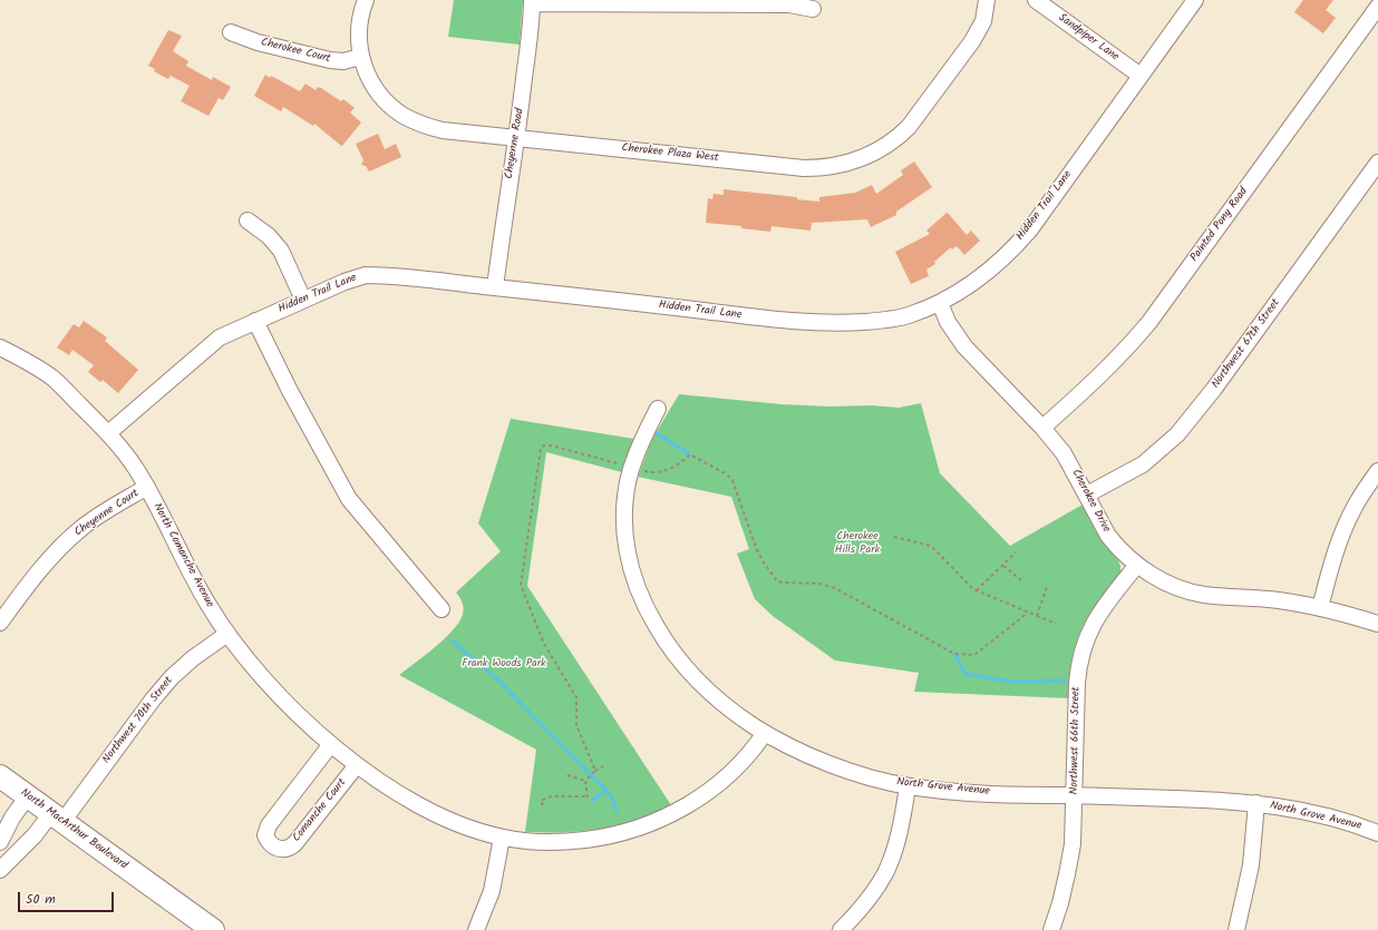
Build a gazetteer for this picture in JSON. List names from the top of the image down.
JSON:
{
  "streets": {
    "main road": ["North MacArthur Boulevard"],
    "street": [
      "Sandpiper Lane",
      "Cherokee Court",
      "Cheyenne Road",
      "Cherokee Plaza West",
      "Hidden Trail Lane",
      "Painted Pony Road",
      "Northwest 67th Street",
      "Cherokee Drive",
      "Cheyenne Court",
      "North Comanche Avenue",
      "Northwest 70th Street",
      "Northwest 66th Street",
      "North Grove Avenue",
      "Comanche Court"
    ]
  },
  "crossings": [
    ["Sandpiper Lane", "Hidden Trail Lane"],
    ["Cherokee Court", "Cherokee Plaza West"],
    ["Cheyenne Road", "Cherokee Plaza West"],
    ["Cheyenne Road", "Hidden Trail Lane"],
    ["Hidden Trail Lane", "Cherokee Drive"],
    ["Hidden Trail Lane", "North Comanche Avenue"],
    ["Painted Pony Road", "Cherokee Drive"],
    ["Northwest 67th Street", "Cherokee Drive"],
    ["Cherokee Drive", "Northwest 66th Street"],
    ["Cheyenne Court", "North Comanche Avenue"],
    ["North Comanche Avenue", "Northwest 70th Street"],
    ["North Comanche Avenue", "North Grove Avenue"],
    ["North Comanche Avenue", "Comanche Court"],
    ["Northwest 70th Street", "North MacArthur Boulevard"],
    ["Northwest 66th Street", "North Grove Avenue"]
  ],
  "parks": ["Cherokee Hills Park", "Frank Woods Park"],
  "scale_bar": "50 m"
}
